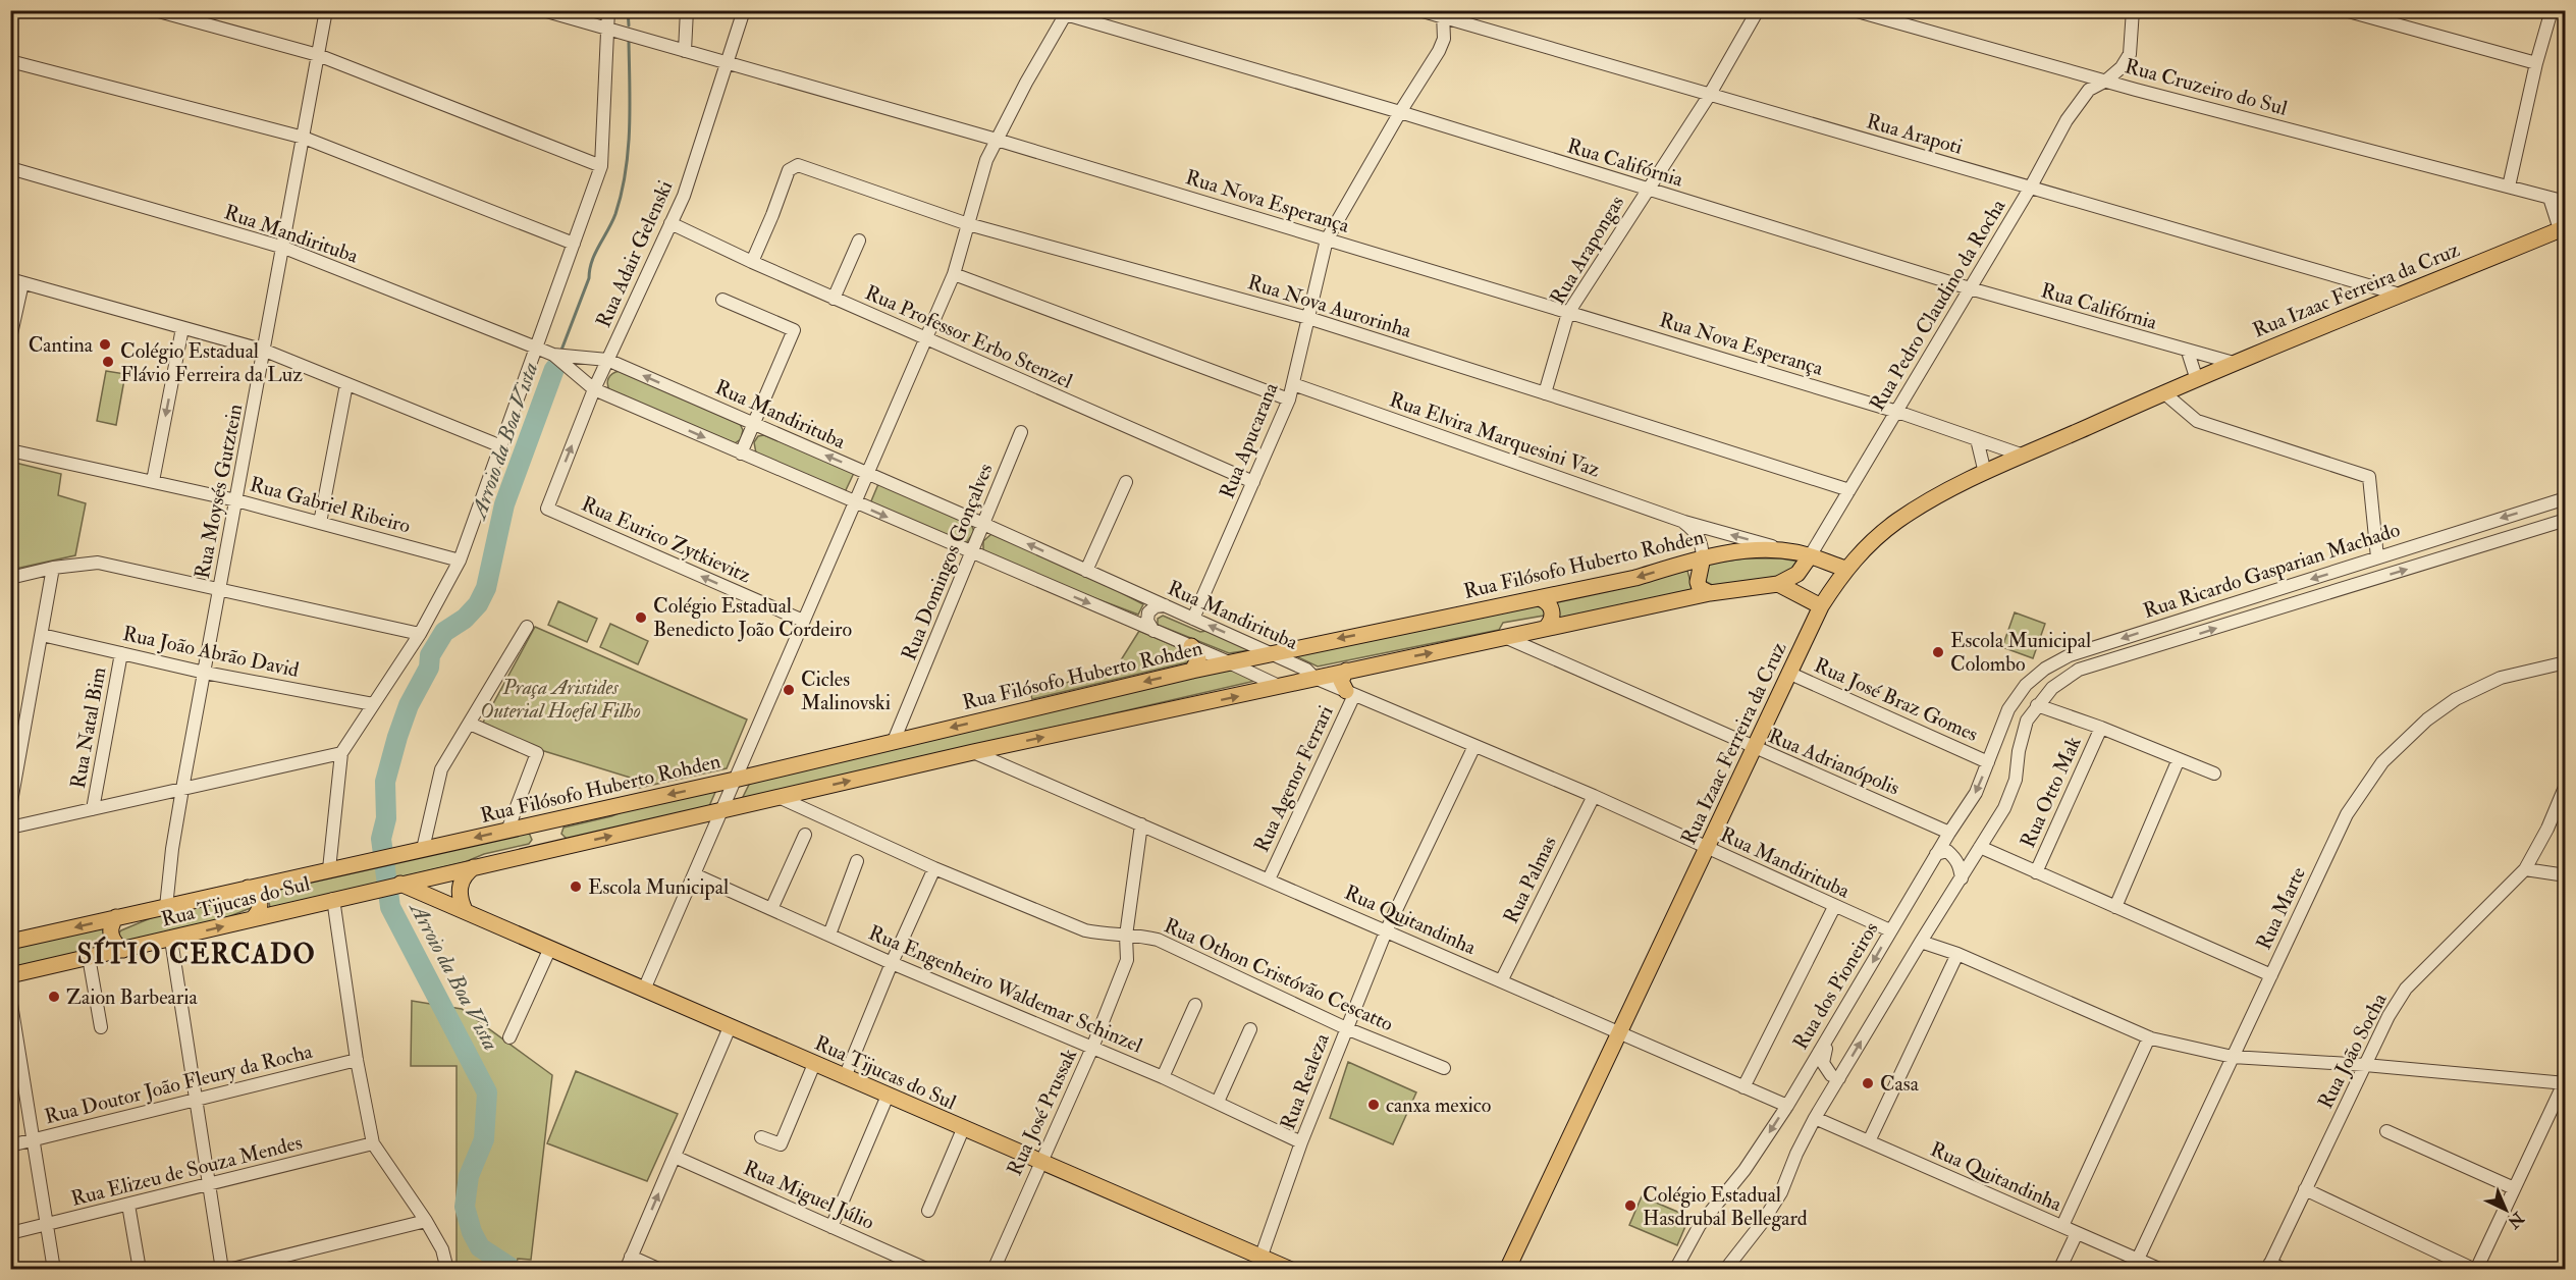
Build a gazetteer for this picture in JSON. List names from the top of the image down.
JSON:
{
  "streets": {
    "main road": ["Rua Izaac Ferreira da Cruz", "Rua Filósofo Huberto Rohden", "Rua Tijucas do Sul"],
    "street": [
      "Rua Cruzeiro do Sul",
      "Rua Arapoti",
      "Rua Califórnia",
      "Rua Nova Esperança",
      "Rua Mandirituba",
      "Rua Arapongas",
      "Rua Adair Gelenski",
      "Rua Pedro Claudino da Rocha",
      "Rua Nova Aurorinha",
      "Rua Professor Erbo Stenzel",
      "Rua Elvira Marquesini Vaz",
      "Rua Apucarana",
      "Rua Moysés Gutztein",
      "Rua Gabriel Ribeiro",
      "Rua Eurico Zytkievitz",
      "Rua Domingos Gonçalves",
      "Rua Ricardo Gasparian Machado",
      "Rua João Abrão David",
      "Rua José Braz Gomes",
      "Rua Natal Bim",
      "Rua Adrianópolis",
      "Rua Agenor Ferrari",
      "Rua Otto Mak",
      "Rua Palmas",
      "Rua Marte",
      "Rua Quitandinha",
      "Rua Othon Cristóvão Cescatto",
      "Rua dos Pioneiros",
      "Rua Engenheiro Waldemar Schinzel",
      "Rua João Socha",
      "Rua Realeza",
      "Rua Doutor João Fleury da Rocha",
      "Rua José Prussak",
      "Rua Elizeu de Souza Mendes",
      "Rua Miguel Júlio"
    ]
  },
  "crossings": [
    ["Rua Cruzeiro do Sul", "Rua Pedro Claudino da Rocha"],
    ["Rua Arapoti", "Rua Arapongas"],
    ["Rua Arapoti", "Rua Izaac Ferreira da Cruz"],
    ["Rua Arapoti", "Rua Pedro Claudino da Rocha"],
    ["Rua Arapoti", "Rua Apucarana"],
    ["Rua Califórnia", "Rua Arapongas"],
    ["Rua Califórnia", "Rua Izaac Ferreira da Cruz"],
    ["Rua Califórnia", "Rua Pedro Claudino da Rocha"],
    ["Rua Califórnia", "Rua Apucarana"],
    ["Rua Nova Esperança", "Rua Arapongas"],
    ["Rua Nova Esperança", "Rua Adair Gelenski"],
    ["Rua Nova Esperança", "Rua Izaac Ferreira da Cruz"],
    ["Rua Nova Esperança", "Rua Pedro Claudino da Rocha"],
    ["Rua Nova Esperança", "Rua Apucarana"],
    ["Rua Mandirituba", "Rua Adair Gelenski"],
    ["Rua Mandirituba", "Rua Izaac Ferreira da Cruz"],
    ["Rua Mandirituba", "Rua Apucarana"],
    ["Rua Mandirituba", "Rua Moysés Gutztein"],
    ["Rua Mandirituba", "Rua Domingos Gonçalves"],
    ["Rua Mandirituba", "Rua Filósofo Huberto Rohden"],
    ["Rua Mandirituba", "Rua Agenor Ferrari"],
    ["Rua Mandirituba", "Rua Palmas"],
    ["Rua Mandirituba", "Rua dos Pioneiros"],
    ["Rua Mandirituba", "Rua Realeza"],
    ["Rua Arapongas", "Rua Nova Aurorinha"],
    ["Rua Adair Gelenski", "Rua Professor Erbo Stenzel"],
    ["Rua Adair Gelenski", "Rua Eurico Zytkievitz"],
    ["Rua Izaac Ferreira da Cruz", "Rua Filósofo Huberto Rohden"],
    ["Rua Izaac Ferreira da Cruz", "Rua José Braz Gomes"],
    ["Rua Izaac Ferreira da Cruz", "Rua Adrianópolis"],
    ["Rua Izaac Ferreira da Cruz", "Rua Quitandinha"],
    ["Rua Pedro Claudino da Rocha", "Rua Nova Aurorinha"],
    ["Rua Pedro Claudino da Rocha", "Rua Elvira Marquesini Vaz"],
    ["Rua Pedro Claudino da Rocha", "Rua Filósofo Huberto Rohden"],
    ["Rua Nova Aurorinha", "Rua Professor Erbo Stenzel"],
    ["Rua Nova Aurorinha", "Rua Apucarana"],
    ["Rua Professor Erbo Stenzel", "Rua Apucarana"],
    ["Rua Elvira Marquesini Vaz", "Rua Apucarana"],
    ["Rua Elvira Marquesini Vaz", "Rua Filósofo Huberto Rohden"],
    ["Rua Moysés Gutztein", "Rua Gabriel Ribeiro"],
    ["Rua Moysés Gutztein", "Rua João Abrão David"],
    ["Rua Moysés Gutztein", "Rua Tijucas do Sul"],
    ["Rua Domingos Gonçalves", "Rua Filósofo Huberto Rohden"],
    ["Rua Filósofo Huberto Rohden", "Rua Tijucas do Sul"],
    ["Rua Ricardo Gasparian Machado", "Rua dos Pioneiros"],
    ["Rua João Abrão David", "Rua Natal Bim"],
    ["Rua José Braz Gomes", "Rua dos Pioneiros"],
    ["Rua Adrianópolis", "Rua dos Pioneiros"],
    ["Rua Agenor Ferrari", "Rua Quitandinha"],
    ["Rua Palmas", "Rua Quitandinha"],
    ["Rua Tijucas do Sul", "Rua Realeza"],
    ["Rua Tijucas do Sul", "Rua José Prussak"],
    ["Rua Marte", "Rua Quitandinha"],
    ["Rua Quitandinha", "Rua dos Pioneiros"],
    ["Rua Quitandinha", "Rua Realeza"],
    ["Rua Quitandinha", "Rua José Prussak"],
    ["Rua Othon Cristóvão Cescatto", "Rua Realeza"],
    ["Rua Othon Cristóvão Cescatto", "Rua José Prussak"],
    ["Rua Engenheiro Waldemar Schinzel", "Rua Realeza"],
    ["Rua Engenheiro Waldemar Schinzel", "Rua José Prussak"]
  ],
  "one_way": ["Rua Eurico Zytkievitz"],
  "districts": ["SÍTIO CERCADO"],
  "water": ["Arroio da Boa Vista"],
  "parks": ["Praça Aristides Outerial Hoefel Filho"],
  "places": [
    "Cantina",
    "Colégio Estadual Flávio Ferreira da Luz",
    "Colégio Estadual Benedicto João Cordeiro",
    "Escola Municipal Colombo",
    "Cicles Malinovski",
    "Escola Municipal",
    "Zaion Barbearia",
    "Casa",
    "canxa mexico",
    "Colégio Estadual Hasdrubal Bellegard"
  ],
  "north": "bottom right"
}
